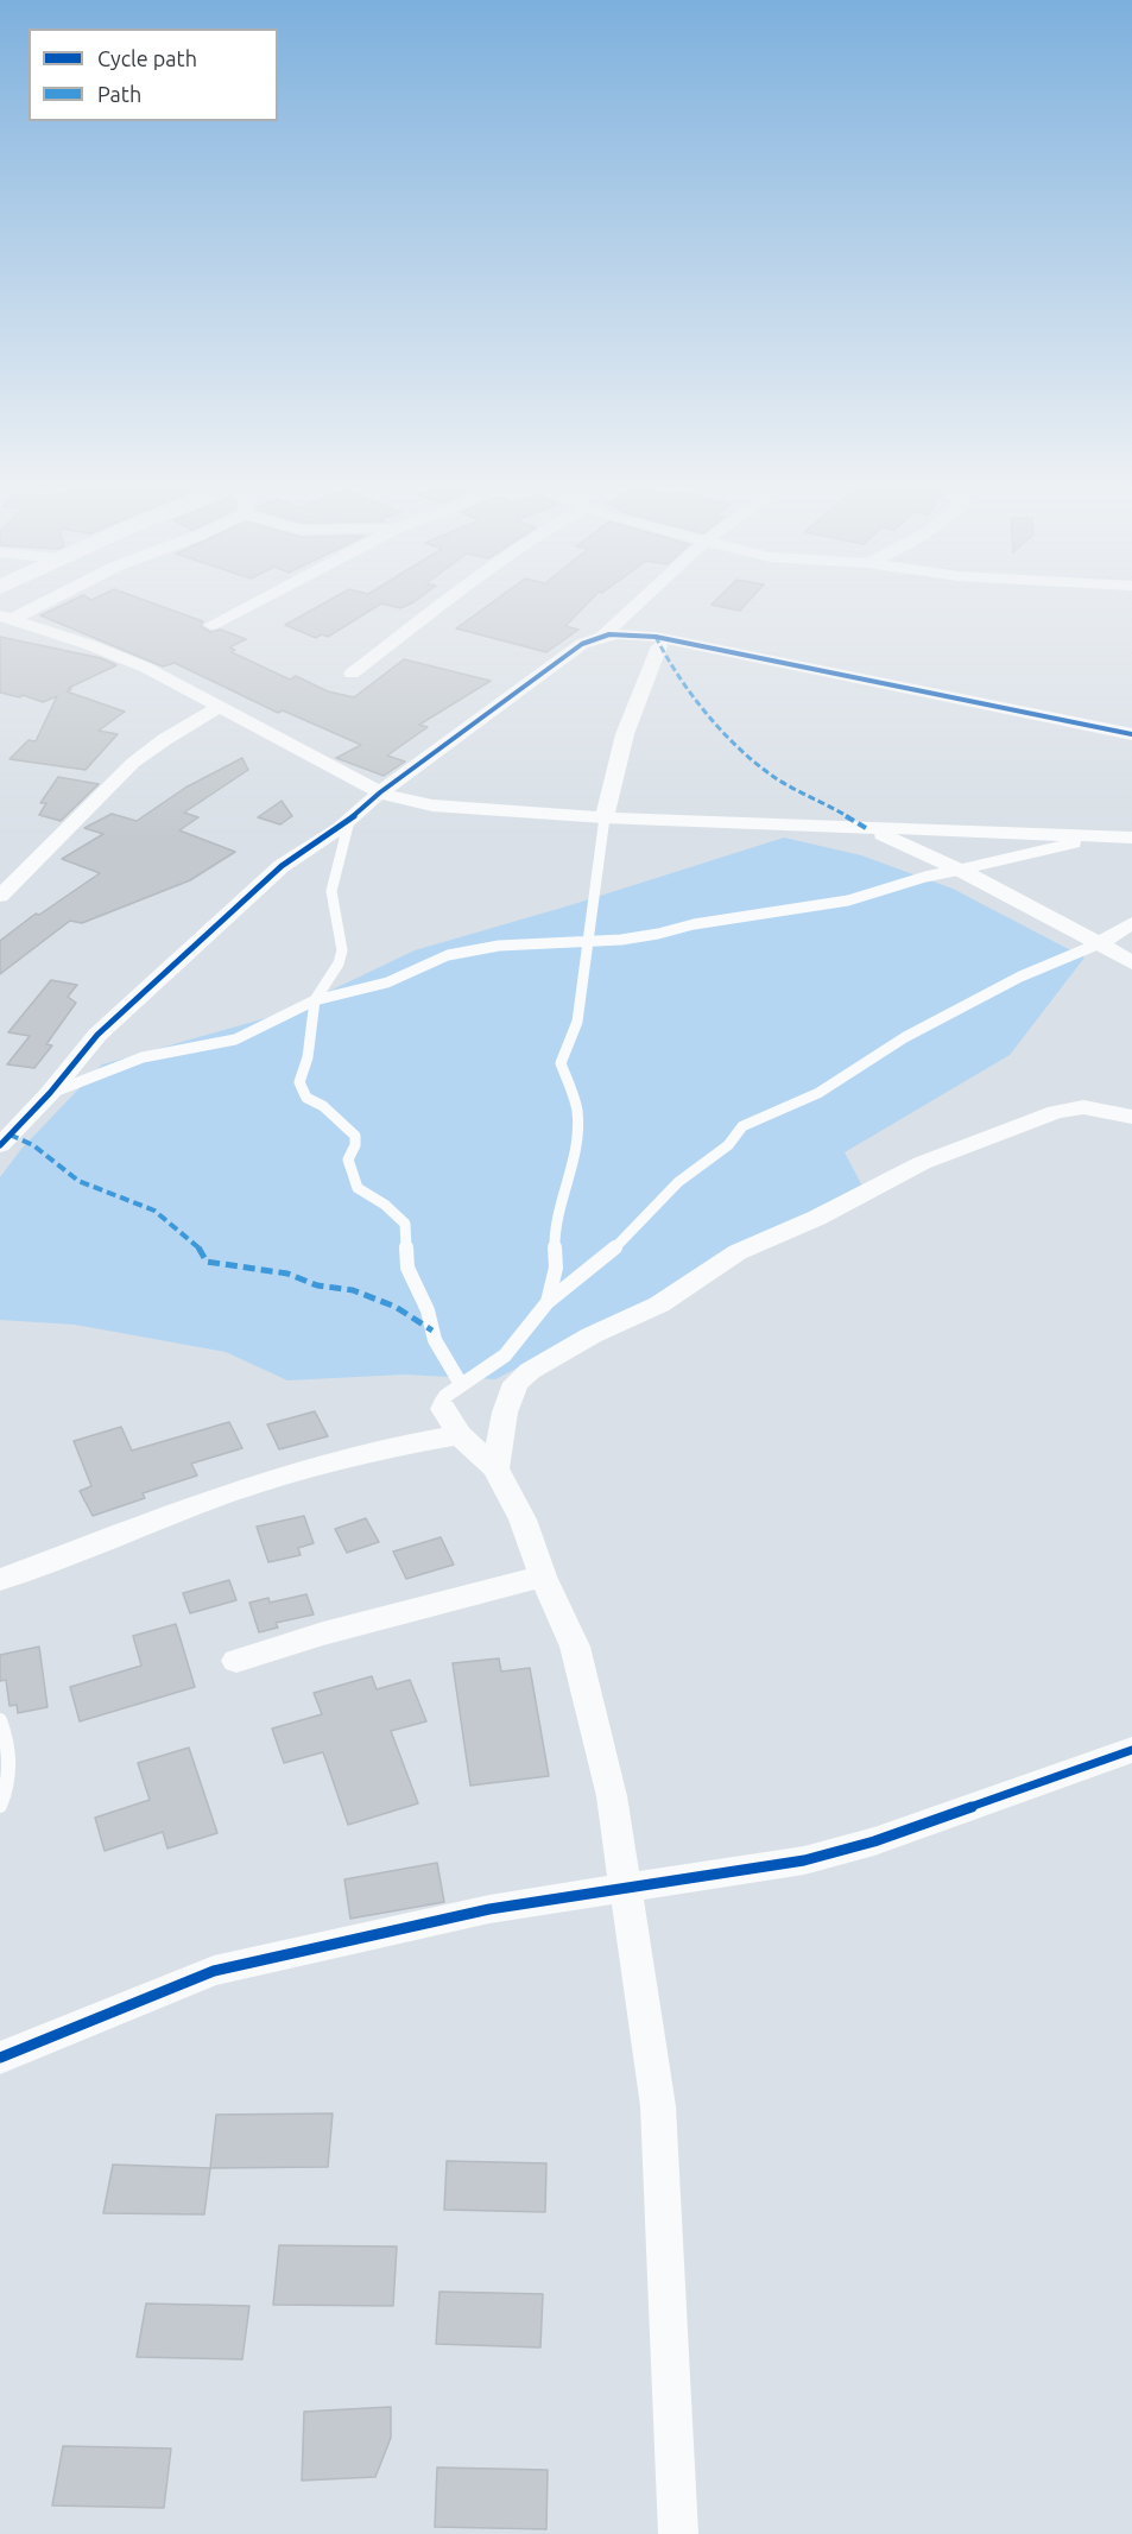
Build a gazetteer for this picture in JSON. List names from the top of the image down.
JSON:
{
  "legend": ["Cycle path", "Path"]
}
